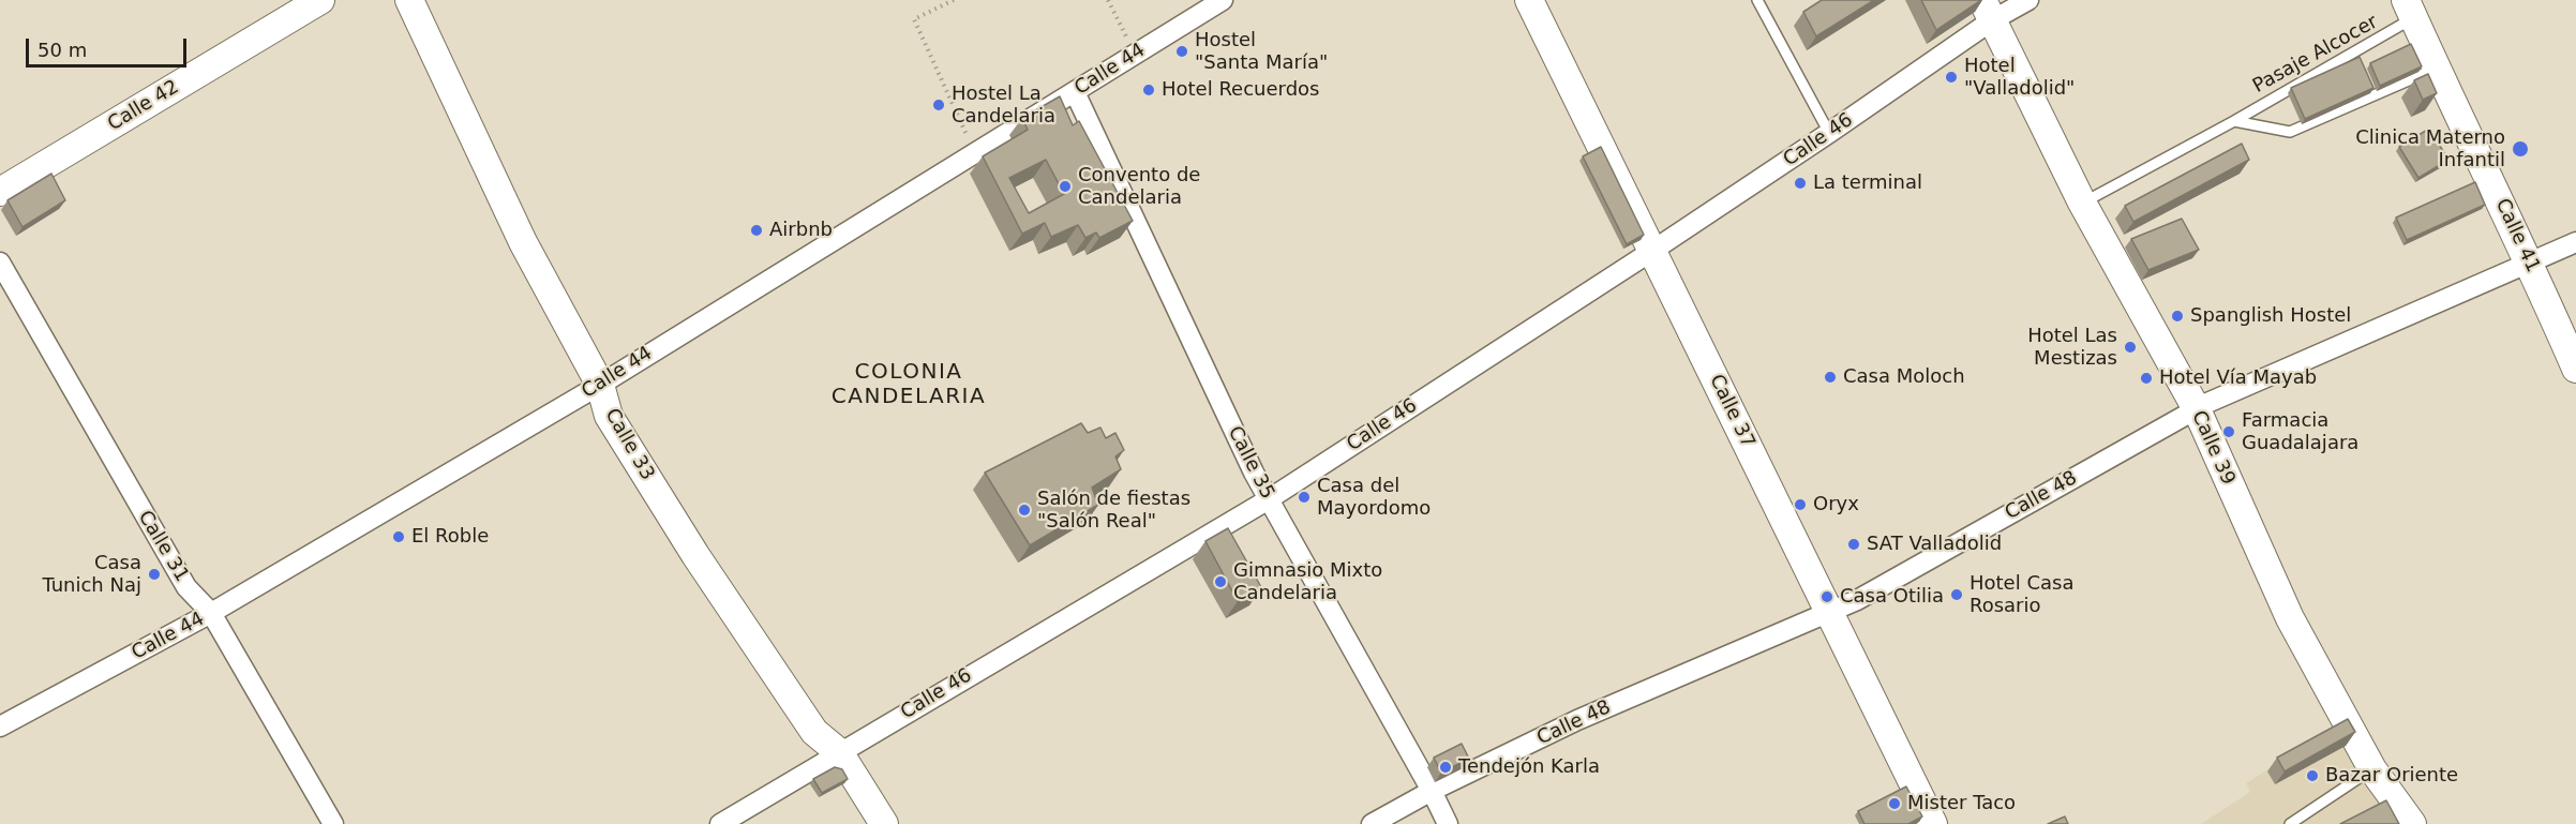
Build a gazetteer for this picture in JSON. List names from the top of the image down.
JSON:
{
  "streets": {
    "street": [
      "Calle 44",
      "Calle 42",
      "Calle 46",
      "Calle 41",
      "Calle 37",
      "Calle 33",
      "Calle 39",
      "Calle 35",
      "Calle 48",
      "Calle 31"
    ],
    "lane": ["Pasaje Alcocer"]
  },
  "crossings": [
    ["Pasaje Alcocer", "Calle 41"],
    ["Pasaje Alcocer", "Calle 39"],
    ["Calle 44", "Calle 33"],
    ["Calle 44", "Calle 35"],
    ["Calle 44", "Calle 31"],
    ["Calle 46", "Calle 37"],
    ["Calle 46", "Calle 33"],
    ["Calle 46", "Calle 39"],
    ["Calle 46", "Calle 35"],
    ["Calle 41", "Calle 48"],
    ["Calle 37", "Calle 48"],
    ["Calle 39", "Calle 48"],
    ["Calle 35", "Calle 48"]
  ],
  "districts": ["COLONIA CANDELARIA"],
  "places": [
    "Hostel \"Santa María\"",
    "Hotel \"Valladolid\"",
    "Hotel Recuerdos",
    "Hostel La Candelaria",
    "Clinica Materno Infantil",
    "La terminal",
    "Convento de Candelaria",
    "Airbnb",
    "Spanglish Hostel",
    "Hotel Las Mestizas",
    "Casa Moloch",
    "Hotel Vía Mayab",
    "Farmacia Guadalajara",
    "Casa del Mayordomo",
    "Oryx",
    "Salón de fiestas \"Salón Real\"",
    "El Roble",
    "SAT Valladolid",
    "Casa Tunich Naj",
    "Gimnasio Mixto Candelaria",
    "Hotel Casa Rosario",
    "Casa Otilia",
    "Tendejón Karla",
    "Bazar Oriente",
    "Mister Taco"
  ],
  "scale_bar": "50 m"
}
